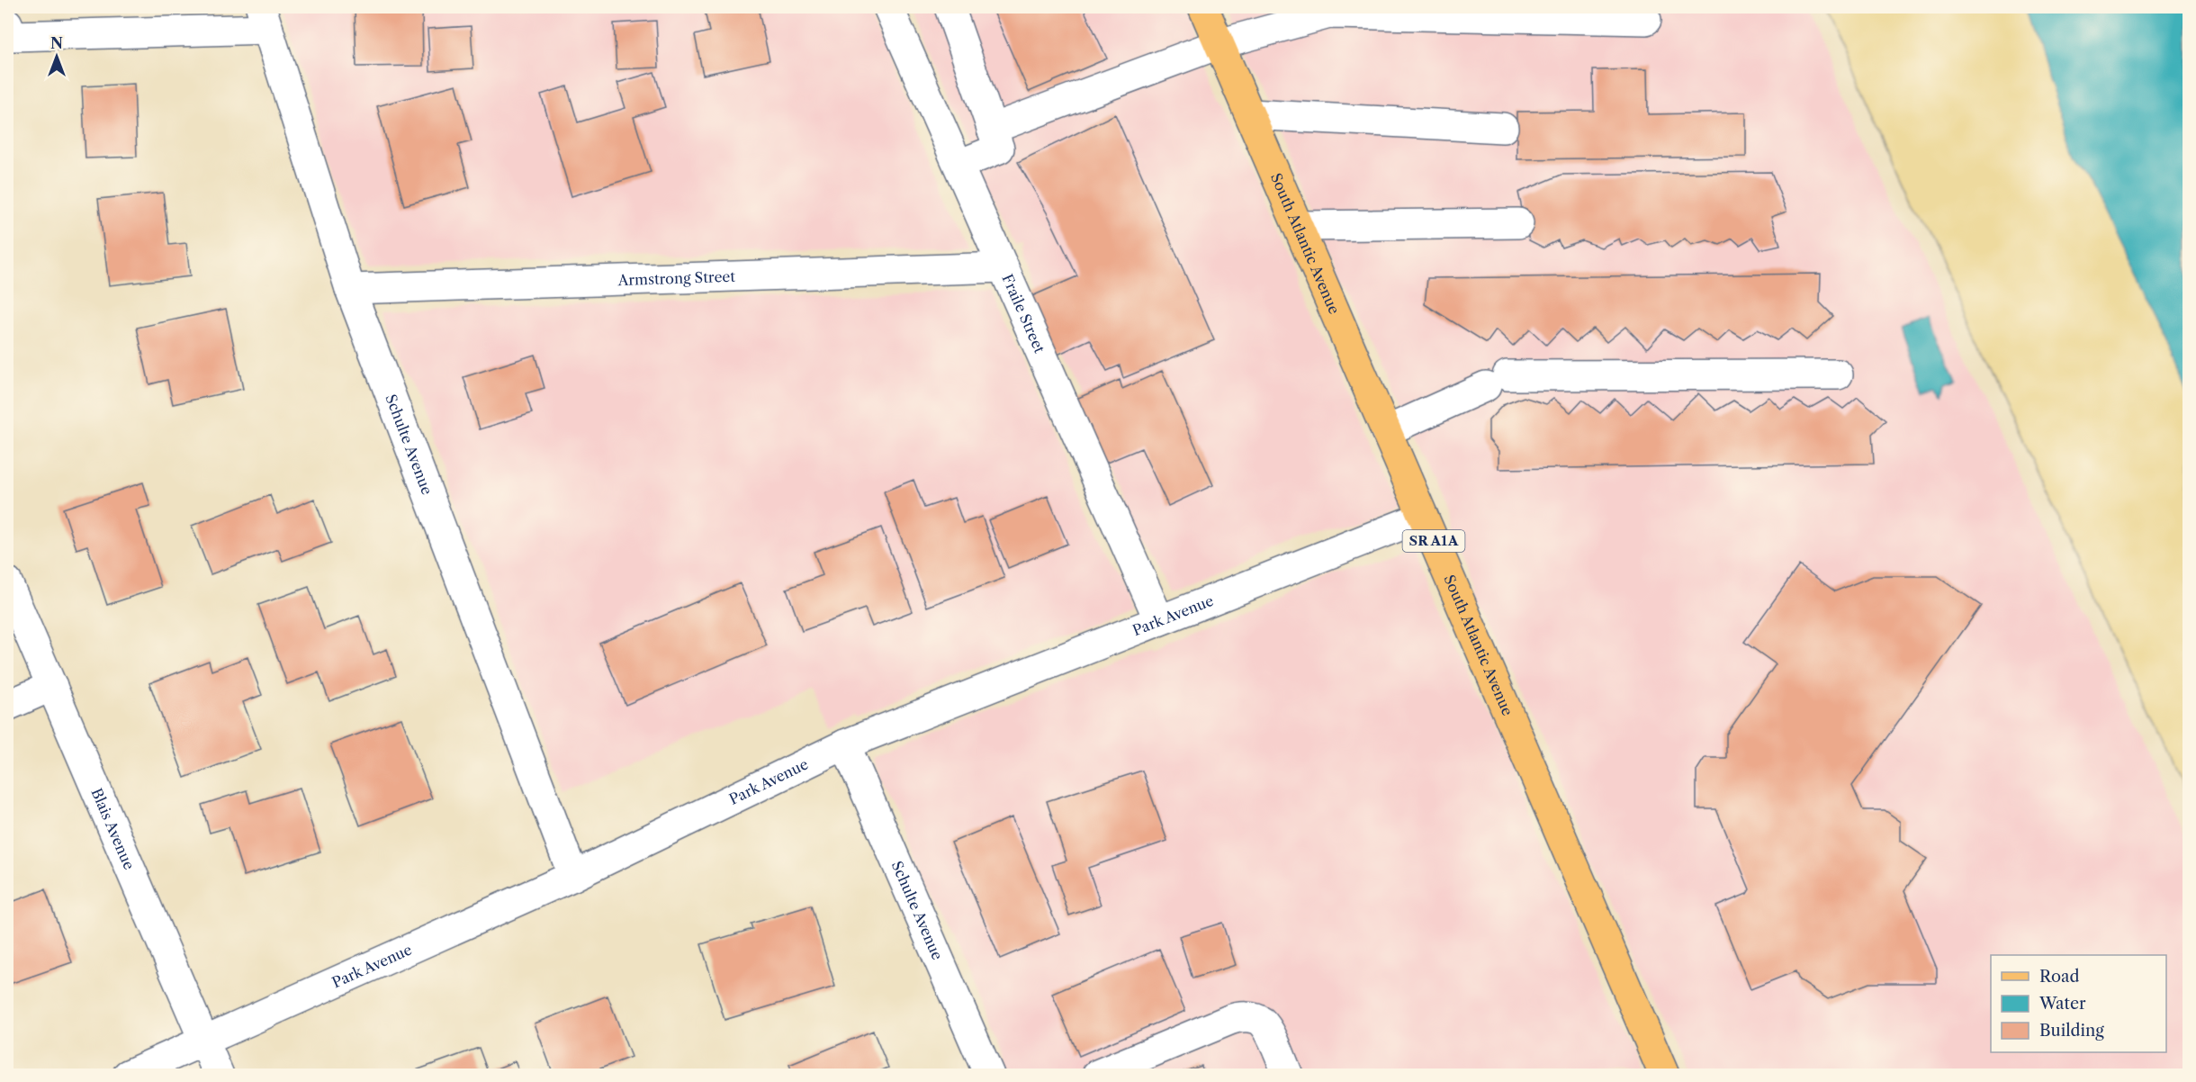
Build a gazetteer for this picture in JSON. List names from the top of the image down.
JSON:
{
  "streets": {
    "main road": ["South Atlantic Avenue", "SR A1A"],
    "street": [
      "Armstrong Street",
      "Fraile Street",
      "Schulte Avenue",
      "Park Avenue",
      "Blais Avenue"
    ]
  },
  "crossings": [
    ["South Atlantic Avenue", "Park Avenue"],
    ["Armstrong Street", "Fraile Street"],
    ["Armstrong Street", "Schulte Avenue"],
    ["Fraile Street", "Park Avenue"],
    ["Schulte Avenue", "Park Avenue"],
    ["Park Avenue", "Blais Avenue"]
  ],
  "legend": ["Road", "Water", "Building"],
  "north": "top"
}
